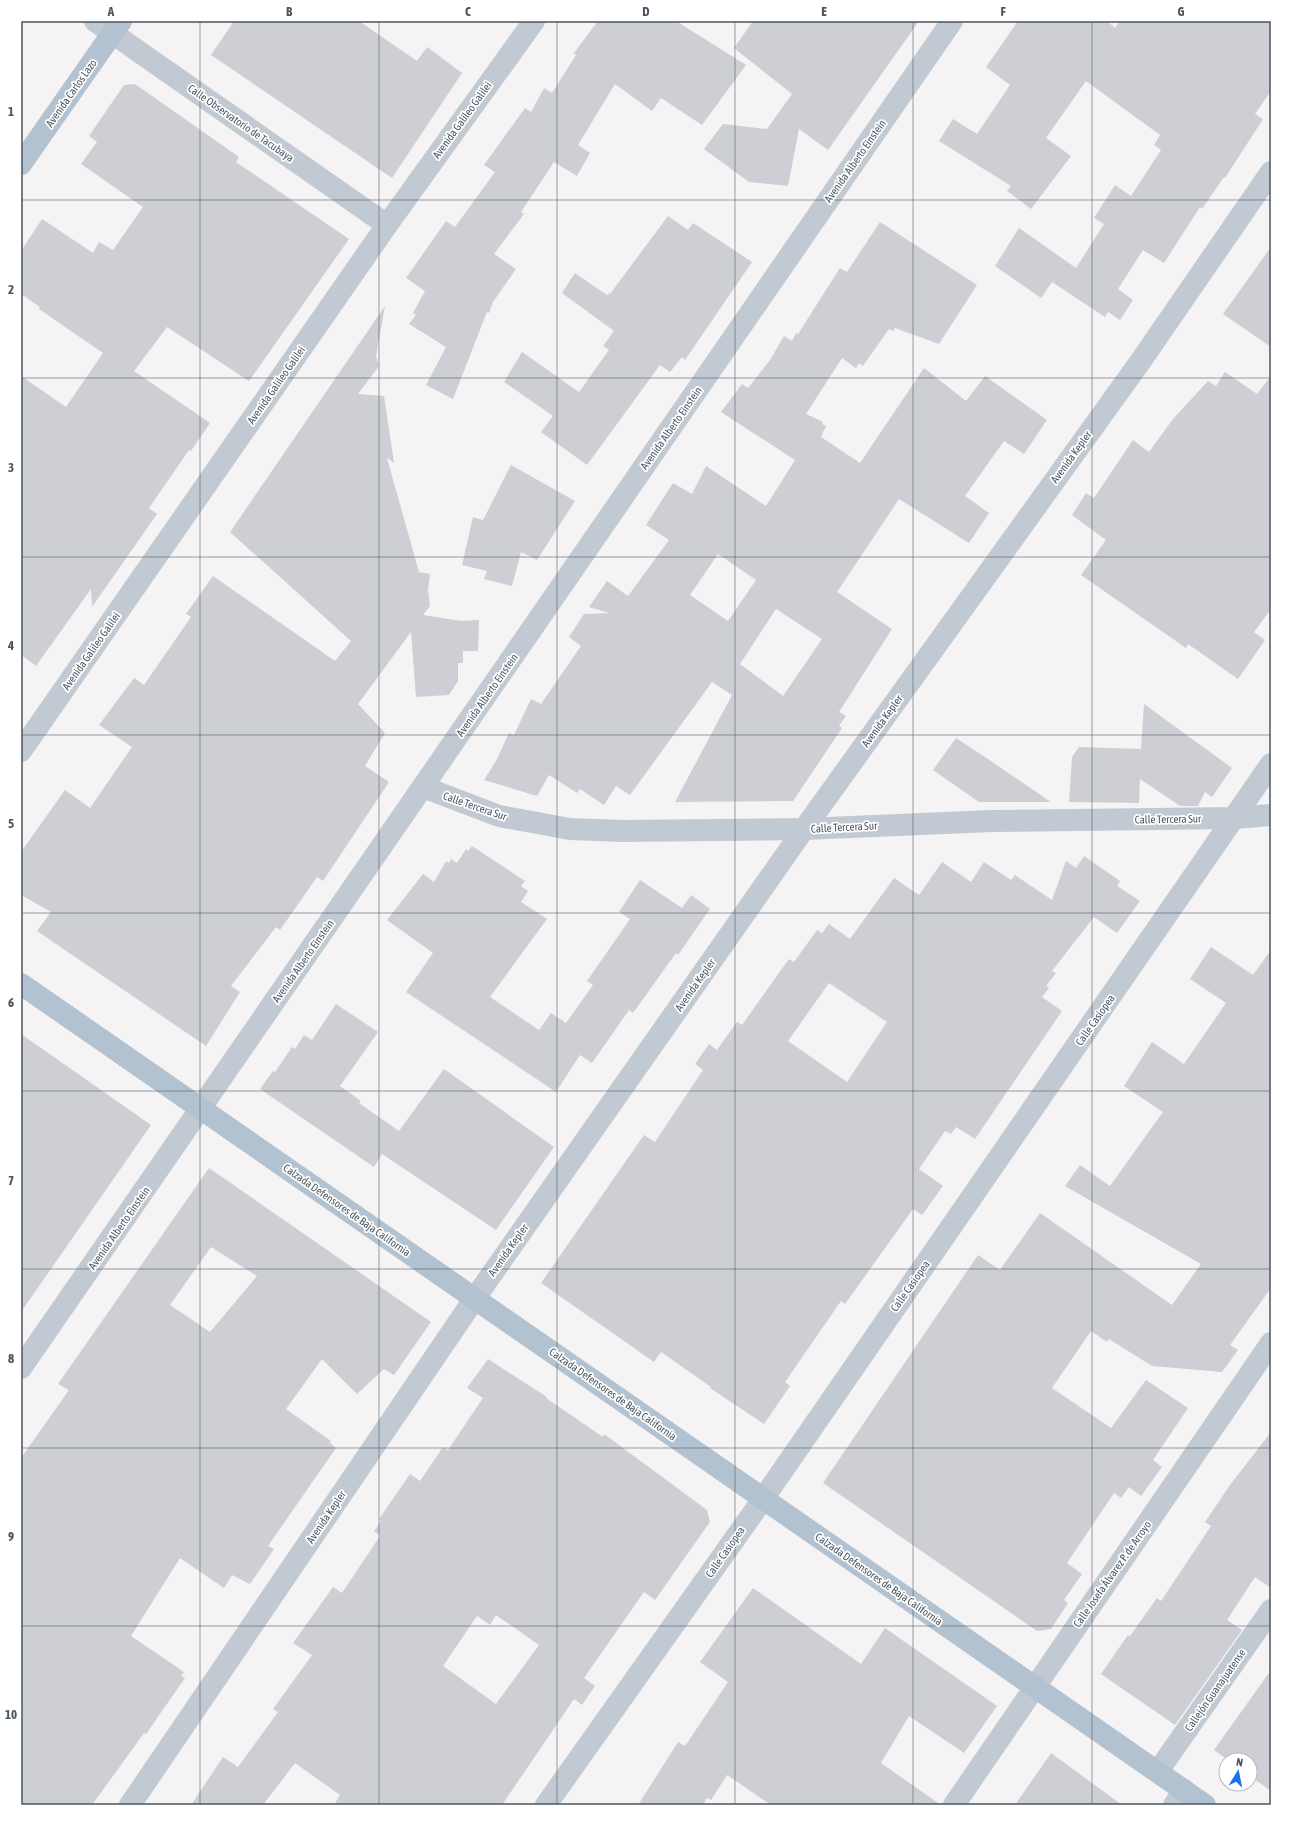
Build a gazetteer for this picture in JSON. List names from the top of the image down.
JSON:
{
  "streets": {
    "main road": ["Avenida Carlos Lazo", "Calzada Defensores de Baja California"],
    "street": [
      "Avenida Galileo Galilei",
      "Calle Observatorio de Tacubaya",
      "Avenida Alberto Einstein",
      "Avenida Kepler",
      "Calle Tercera Sur",
      "Calle Casiopea",
      "Calle Josefa Álvarez P. de Arroyo",
      "Callejón Guanajuatense"
    ]
  },
  "crossings": [
    ["Avenida Carlos Lazo", "Calle Observatorio de Tacubaya"],
    ["Avenida Galileo Galilei", "Calle Observatorio de Tacubaya"],
    ["Avenida Alberto Einstein", "Calle Tercera Sur"],
    ["Avenida Alberto Einstein", "Calzada Defensores de Baja California"],
    ["Avenida Kepler", "Calle Tercera Sur"],
    ["Avenida Kepler", "Calzada Defensores de Baja California"],
    ["Calle Tercera Sur", "Calle Casiopea"],
    ["Calle Casiopea", "Calzada Defensores de Baja California"],
    ["Calzada Defensores de Baja California", "Calle Josefa Álvarez P. de Arroyo"],
    ["Calzada Defensores de Baja California", "Callejón Guanajuatense"]
  ],
  "north": "top",
  "grid": {
    "columns": [
      "A",
      "B",
      "C",
      "D",
      "E",
      "F",
      "G"
    ],
    "rows": [
      "1",
      "2",
      "3",
      "4",
      "5",
      "6",
      "7",
      "8",
      "9",
      "10"
    ]
  }
}
